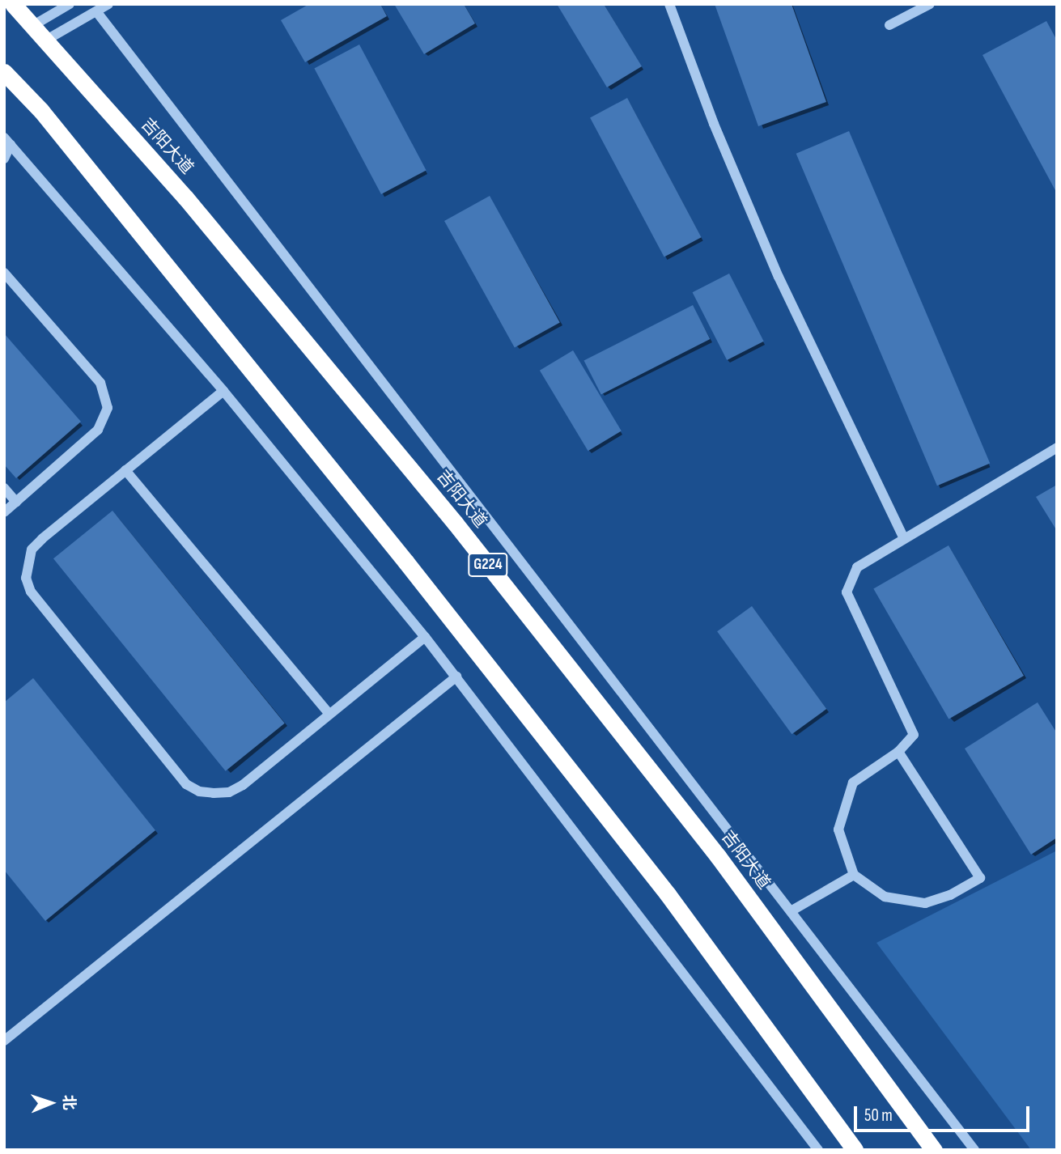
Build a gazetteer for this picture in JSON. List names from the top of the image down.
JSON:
{
  "streets": {
    "highway": ["吉阳大道", "G224"]
  },
  "scale_bar": "50 m",
  "north": "right"
}
